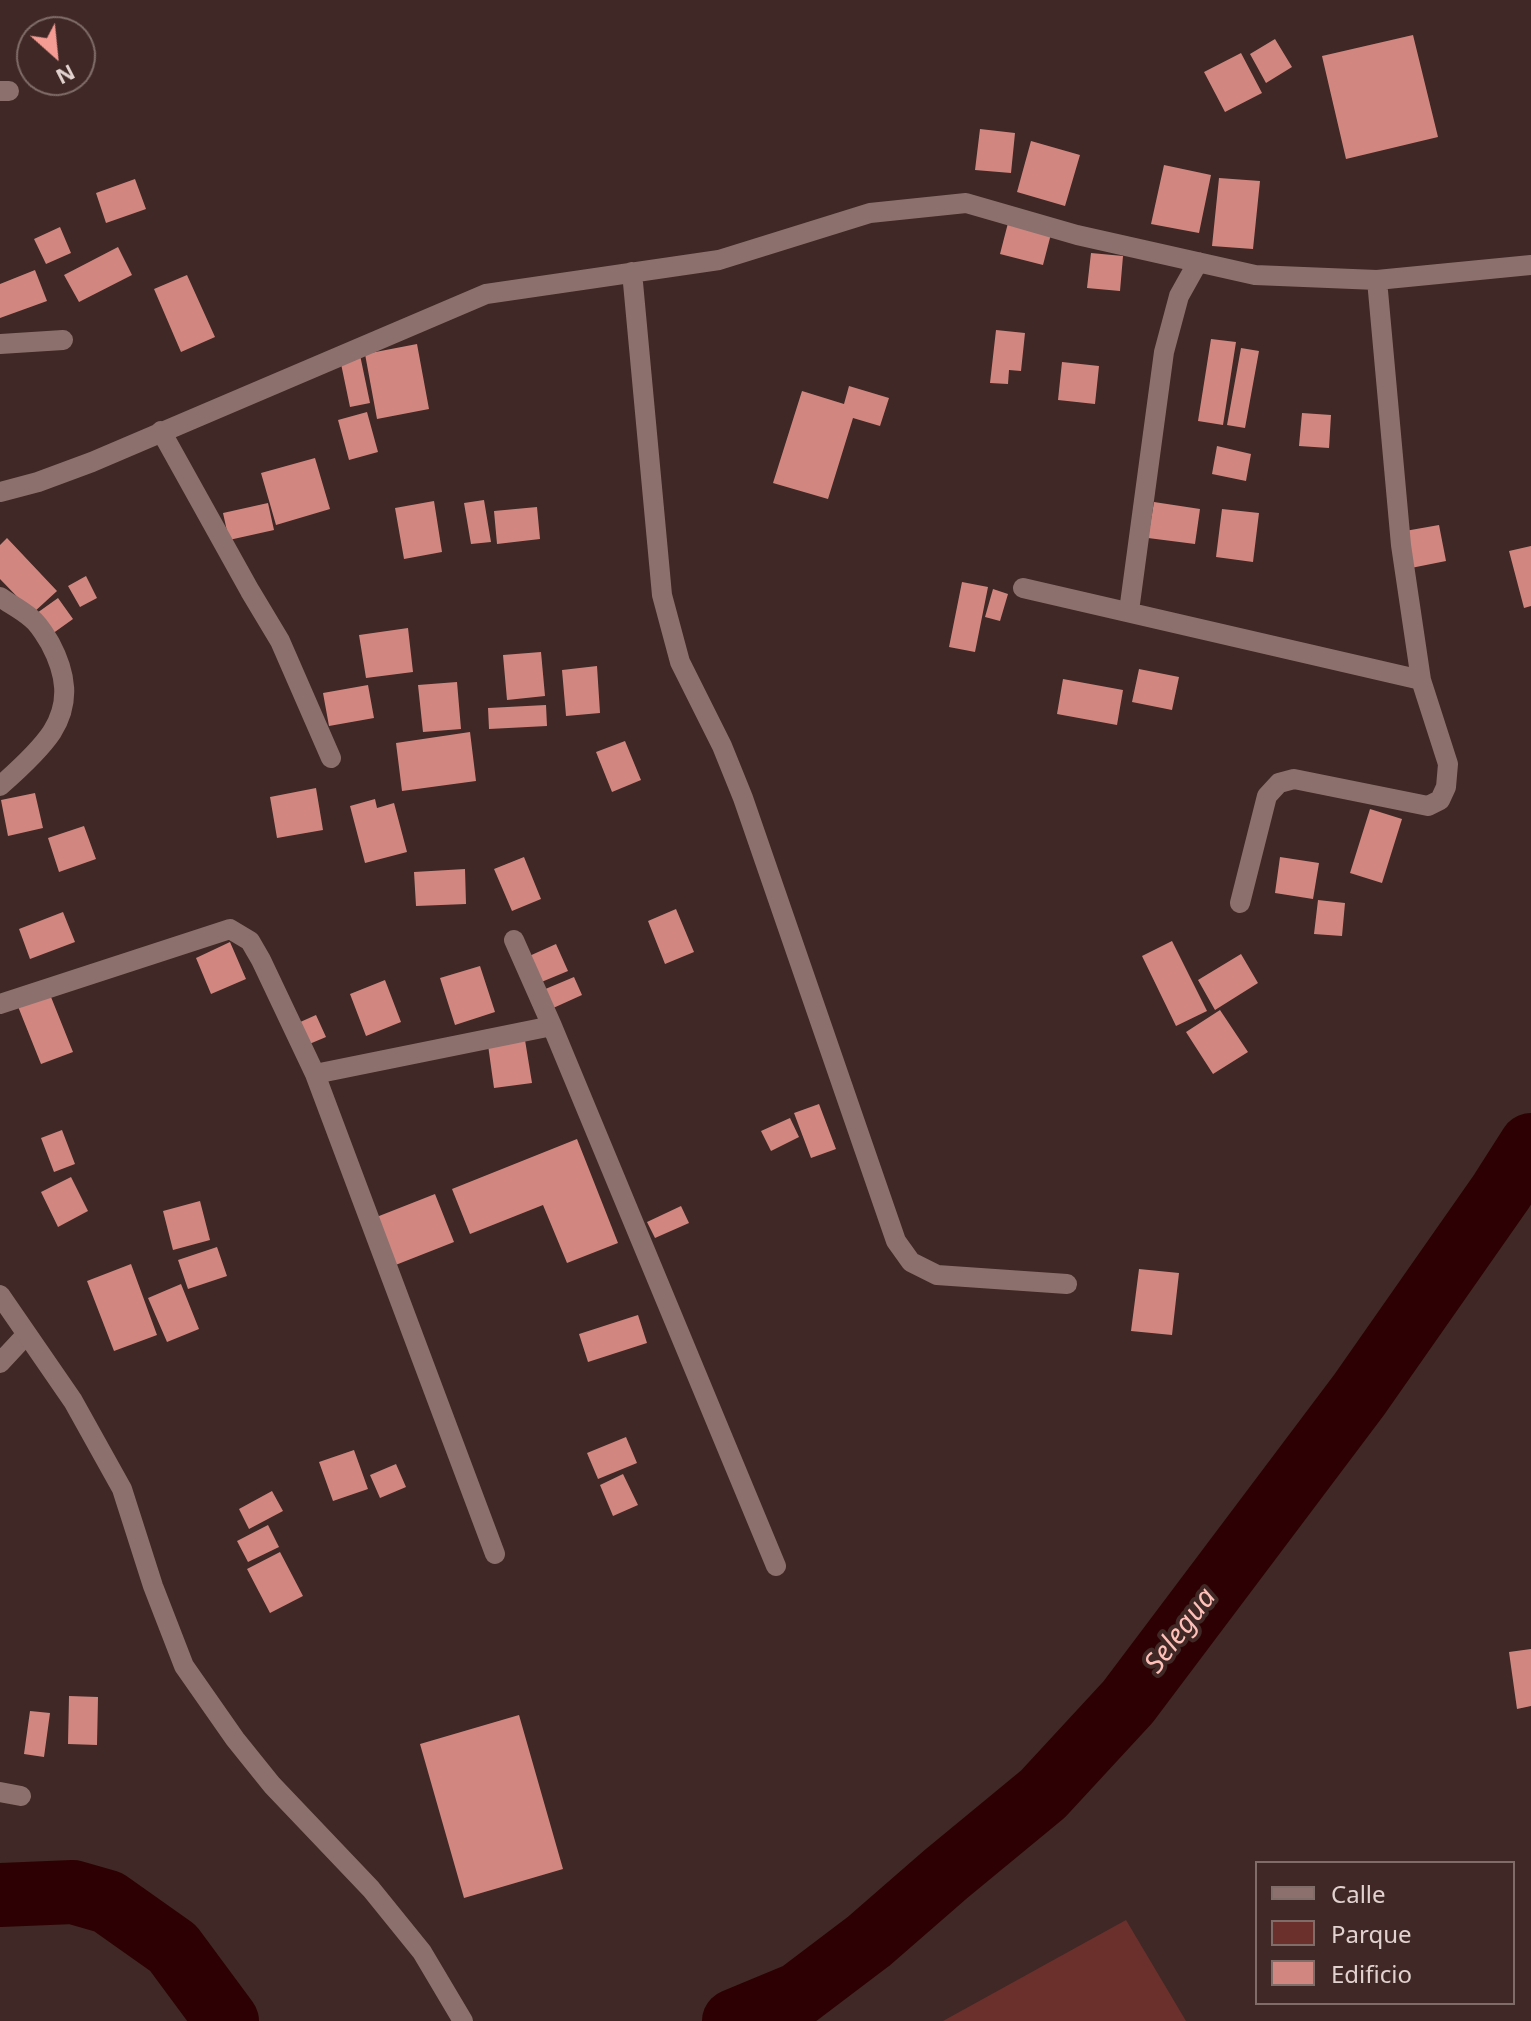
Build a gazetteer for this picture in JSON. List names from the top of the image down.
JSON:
{
  "water": ["Selegua"],
  "legend": ["Calle", "Parque", "Edificio"],
  "north": "bottom right"
}
